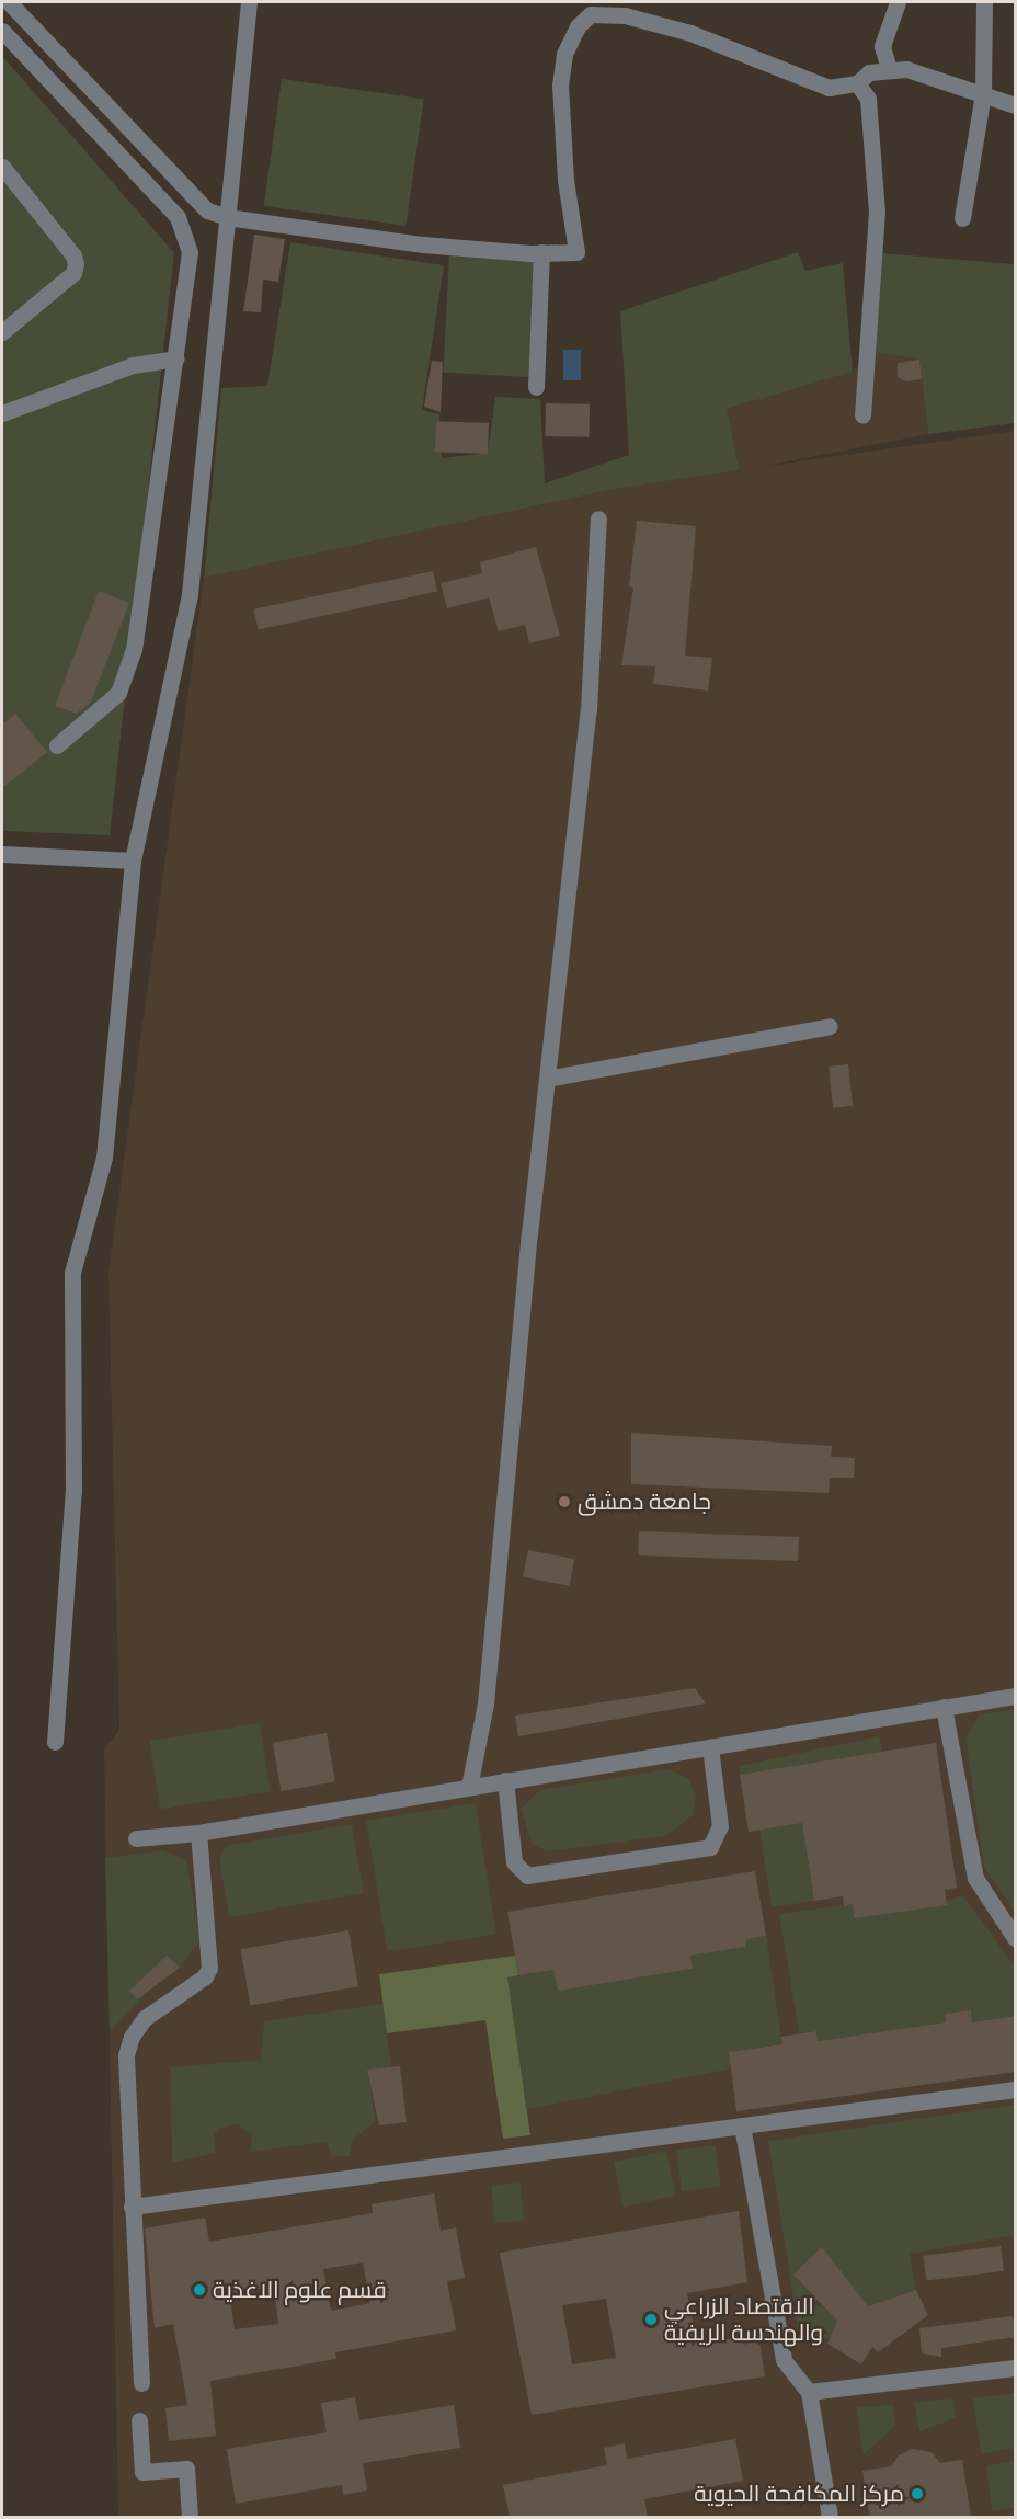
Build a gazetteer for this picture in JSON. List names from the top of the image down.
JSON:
{
  "places": [
    "جامعة دمشق",
    "قسم علوم الاغذية",
    "الاقتصاد الزراعي والهندسة الريفية",
    "مركز المكافحة الحيوية"
  ]
}
